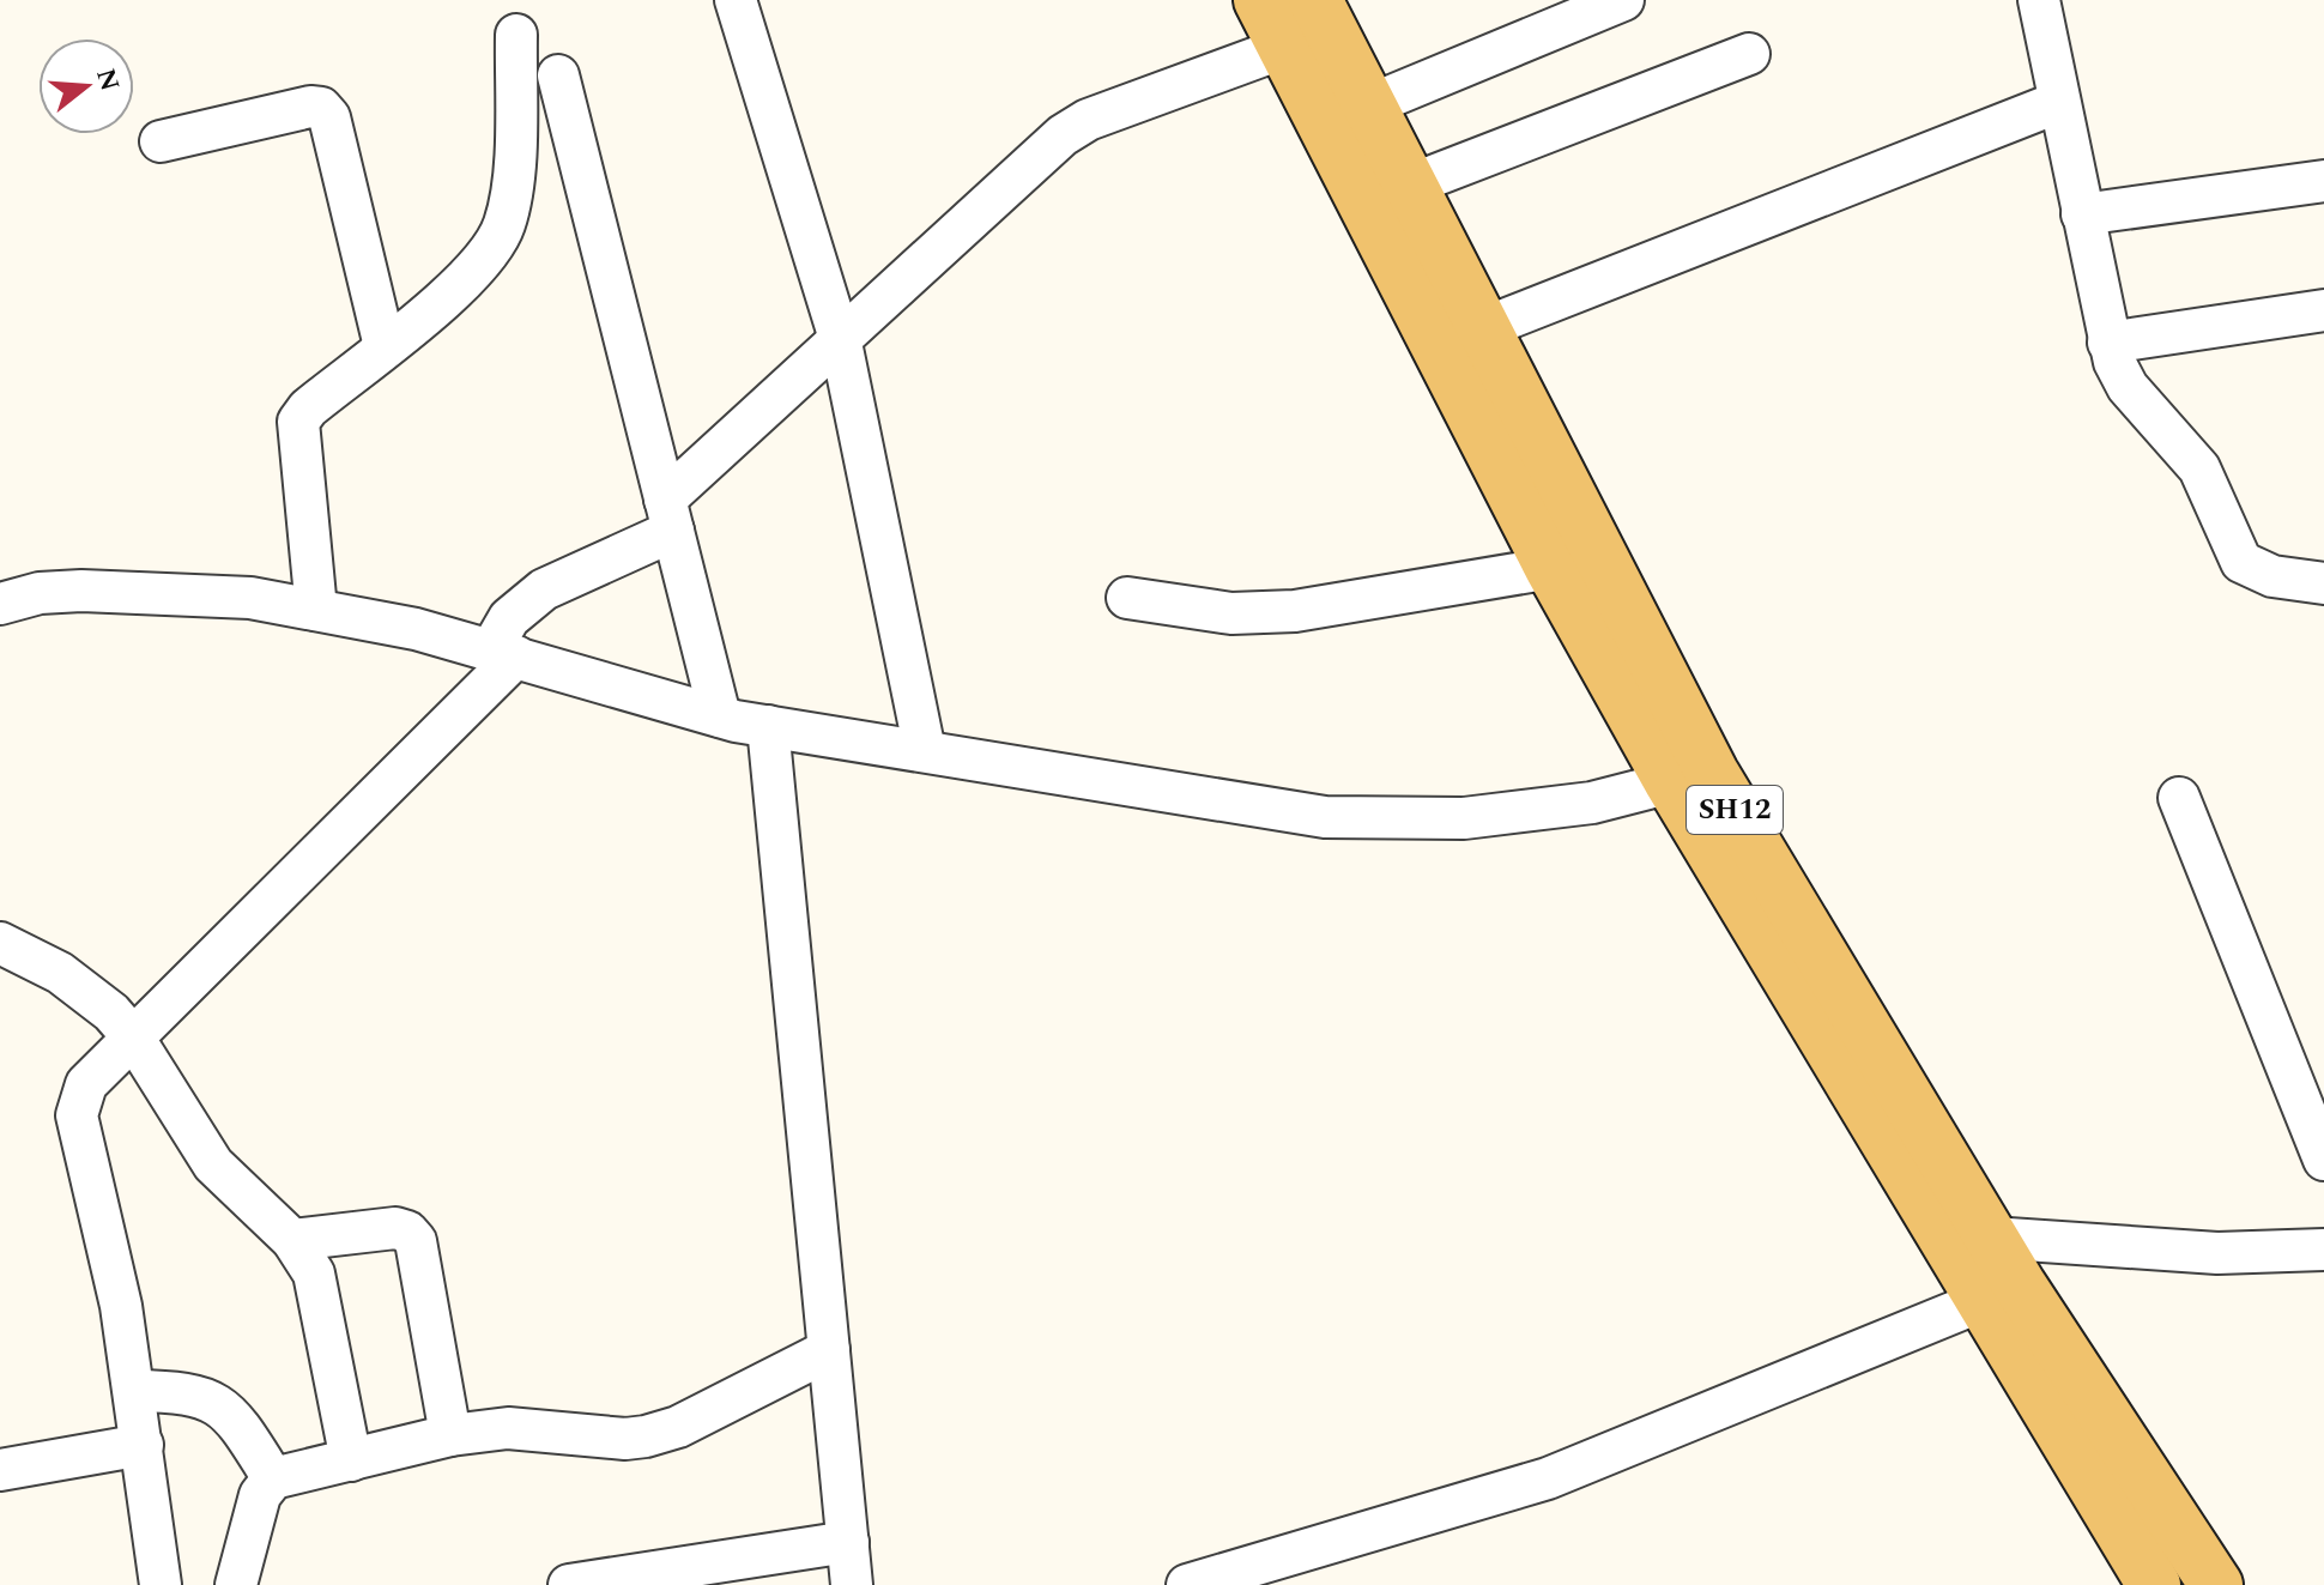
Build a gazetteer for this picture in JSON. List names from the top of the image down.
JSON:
{
  "streets": {
    "main road": ["SH12"]
  },
  "north": "right"
}
